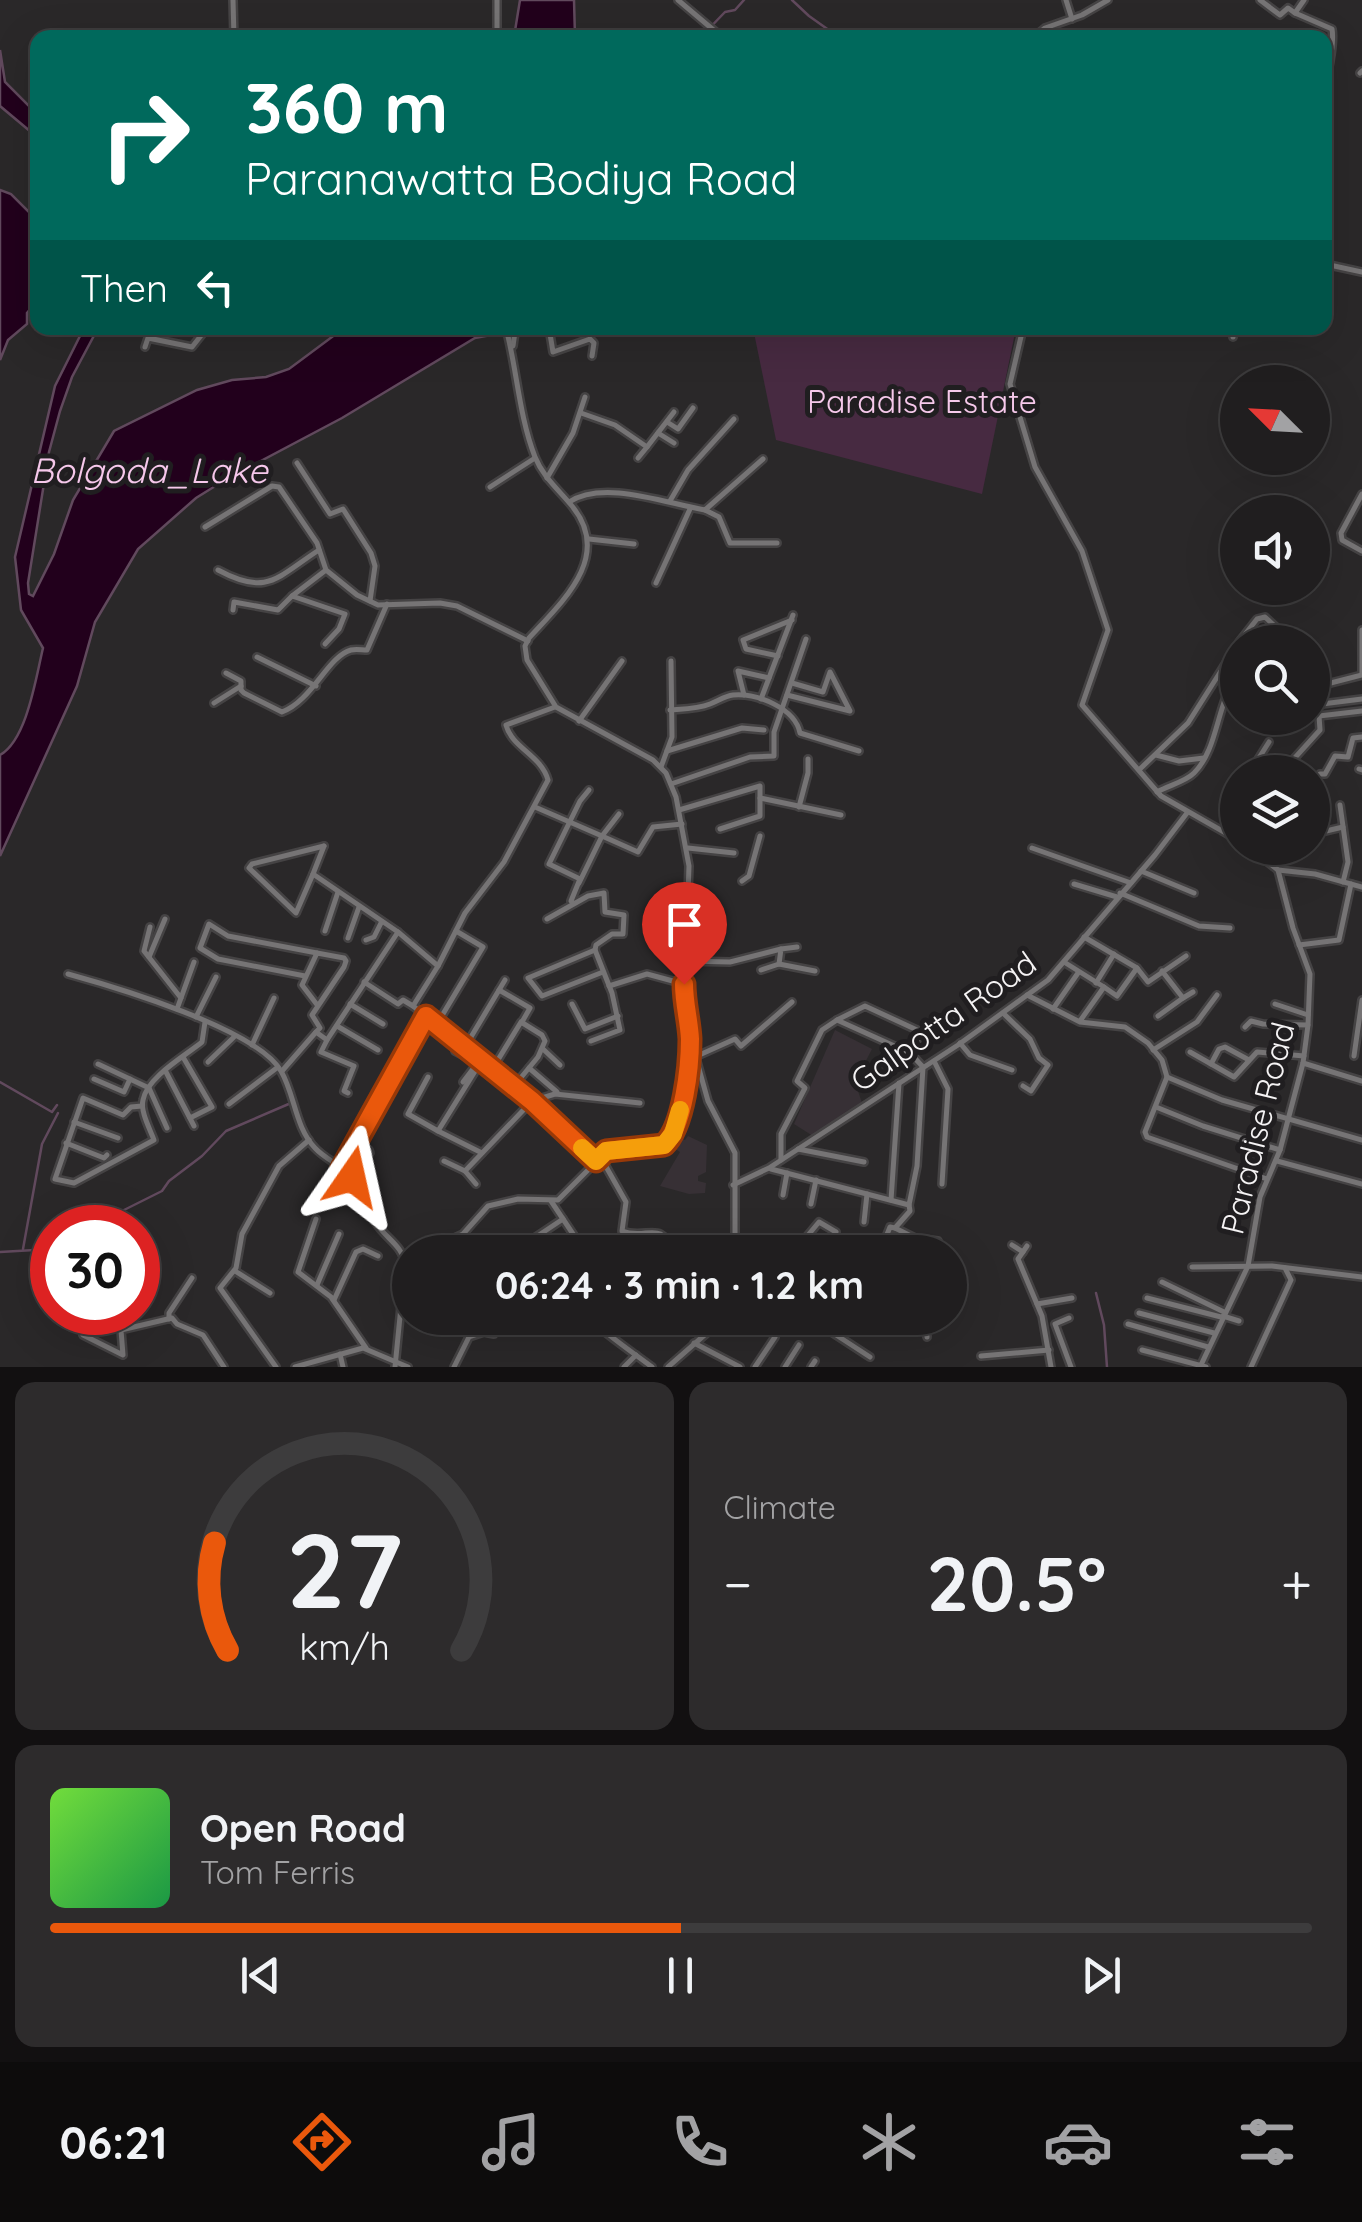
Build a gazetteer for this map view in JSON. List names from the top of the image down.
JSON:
{
  "streets": {
    "street": ["Galpotta Road", "Paradise Road"]
  },
  "water": ["Bolgoda_Lake"],
  "parks": ["Paradise Estate"],
  "north": "top left",
  "page": {
    "turn": ["360 m", "Paranawatta Bodiya Road"],
    "then": "Then",
    "limit": "30",
    "trip": "06:24 · 3 min · 1.2 km",
    "tile": "Climate",
    "heat": ["−", "20.5°", "+"],
    "song": ["Open Road", "Tom Ferris"],
    "tabs": "06:21",
    "gauge": ["27", "km/h"]
  }
}
